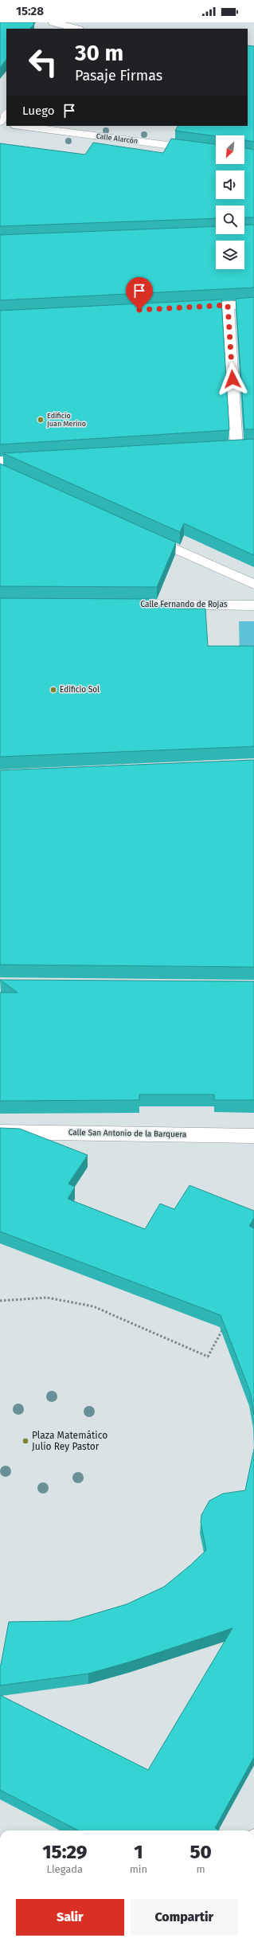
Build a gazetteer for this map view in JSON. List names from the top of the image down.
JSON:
{
  "streets": {
    "street": ["Calle Alarcón", "Calle Fernando de Rojas", "Calle San Antonio de la Barquera"]
  },
  "places": ["Edificio Juan Merino", "Edificio Sol", "Plaza Matemático Julio Rey Pastor"],
  "north": "bottom left",
  "page": {
    "status": "15:28",
    "turn": ["30 m", "Pasaje Firmas"],
    "then": "Luego",
    "eta": [
      "15:29",
      "Llegada",
      "1",
      "min",
      "50",
      "m"
    ],
    "buttons": ["Salir", "Compartir"]
  }
}
